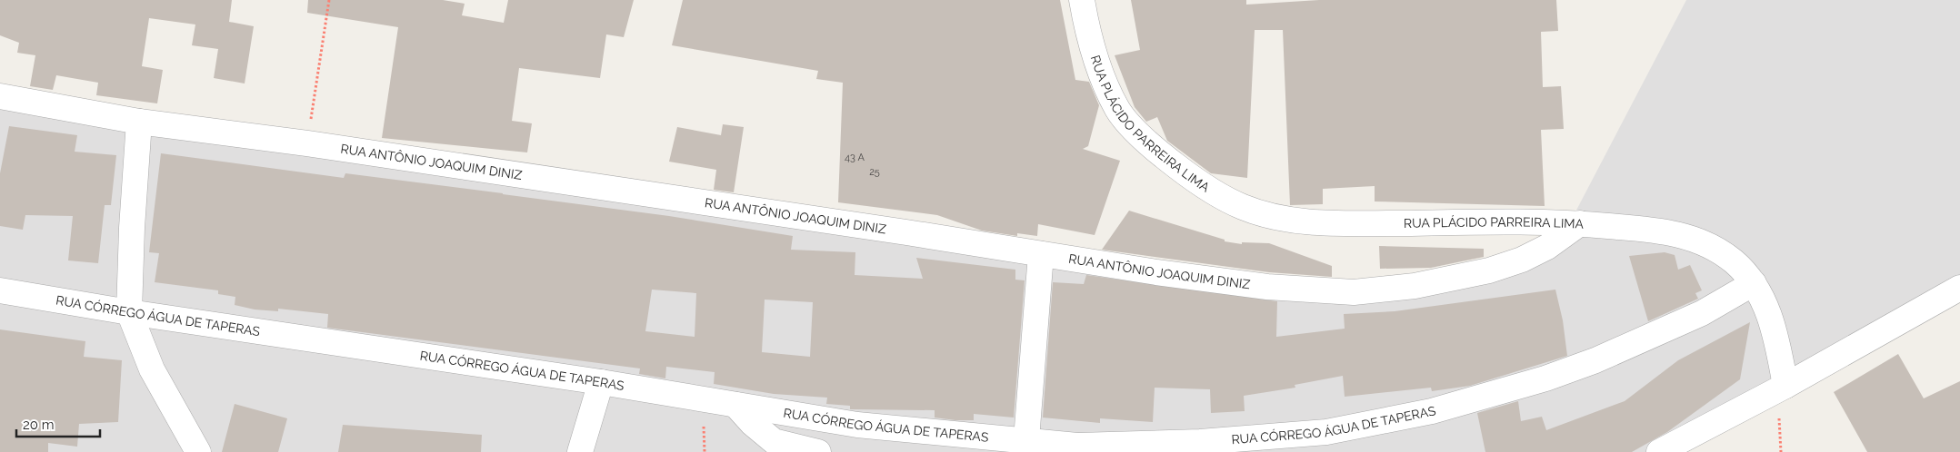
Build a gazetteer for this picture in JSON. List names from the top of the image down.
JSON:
{
  "streets": {
    "street": ["RUA PLÁCIDO PARREIRA LIMA", "RUA ANTÔNIO JOAQUIM DINIZ", "RUA CÓRREGO ÁGUA DE TAPERAS"]
  },
  "crossings": [
    ["RUA PLÁCIDO PARREIRA LIMA", "RUA ANTÔNIO JOAQUIM DINIZ"],
    ["RUA PLÁCIDO PARREIRA LIMA", "RUA CÓRREGO ÁGUA DE TAPERAS"]
  ],
  "house_numbers": ["43 A", "25"],
  "scale_bar": "20 m"
}
